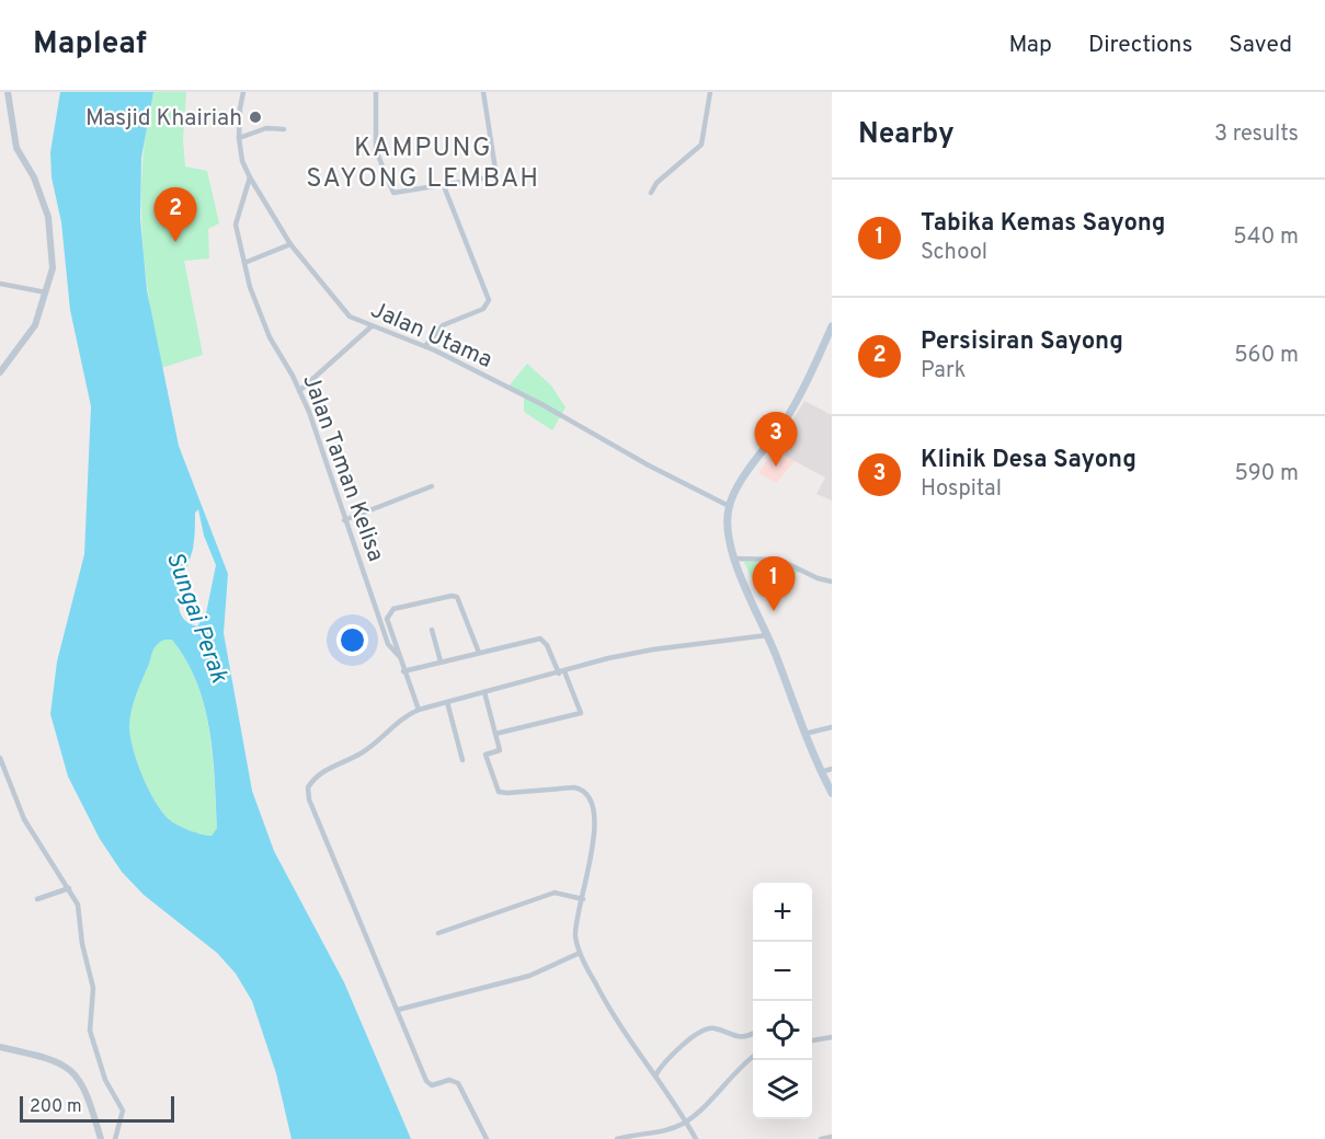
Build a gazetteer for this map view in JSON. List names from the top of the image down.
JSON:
{
  "streets": {
    "street": ["Jalan Utama", "Jalan Taman Kelisa"]
  },
  "crossings": [
    ["Jalan Utama", "Jalan Taman Kelisa"]
  ],
  "districts": ["KAMPUNG SAYONG LEMBAH"],
  "water": ["Sungai Perak"],
  "places": ["Masjid Khairiah"],
  "scale_bar": "200 m",
  "page": {
    "header": "Mapleaf",
    "nav": ["Map", "Directions", "Saved"],
    "heading": ["Nearby", "3 results"],
    "list": [
      {
        "mark": "1",
        "name": "Tabika Kemas Sayong",
        "note": "School",
        "value": "540 m"
      },
      {
        "mark": "2",
        "name": "Persisiran Sayong",
        "note": "Park",
        "value": "560 m"
      },
      {
        "mark": "3",
        "name": "Klinik Desa Sayong",
        "note": "Hospital",
        "value": "590 m"
      }
    ],
    "pins": ["2", "3", "1"],
    "map_buttons": ["+", "−"],
    "scale": "200 m"
  }
}
